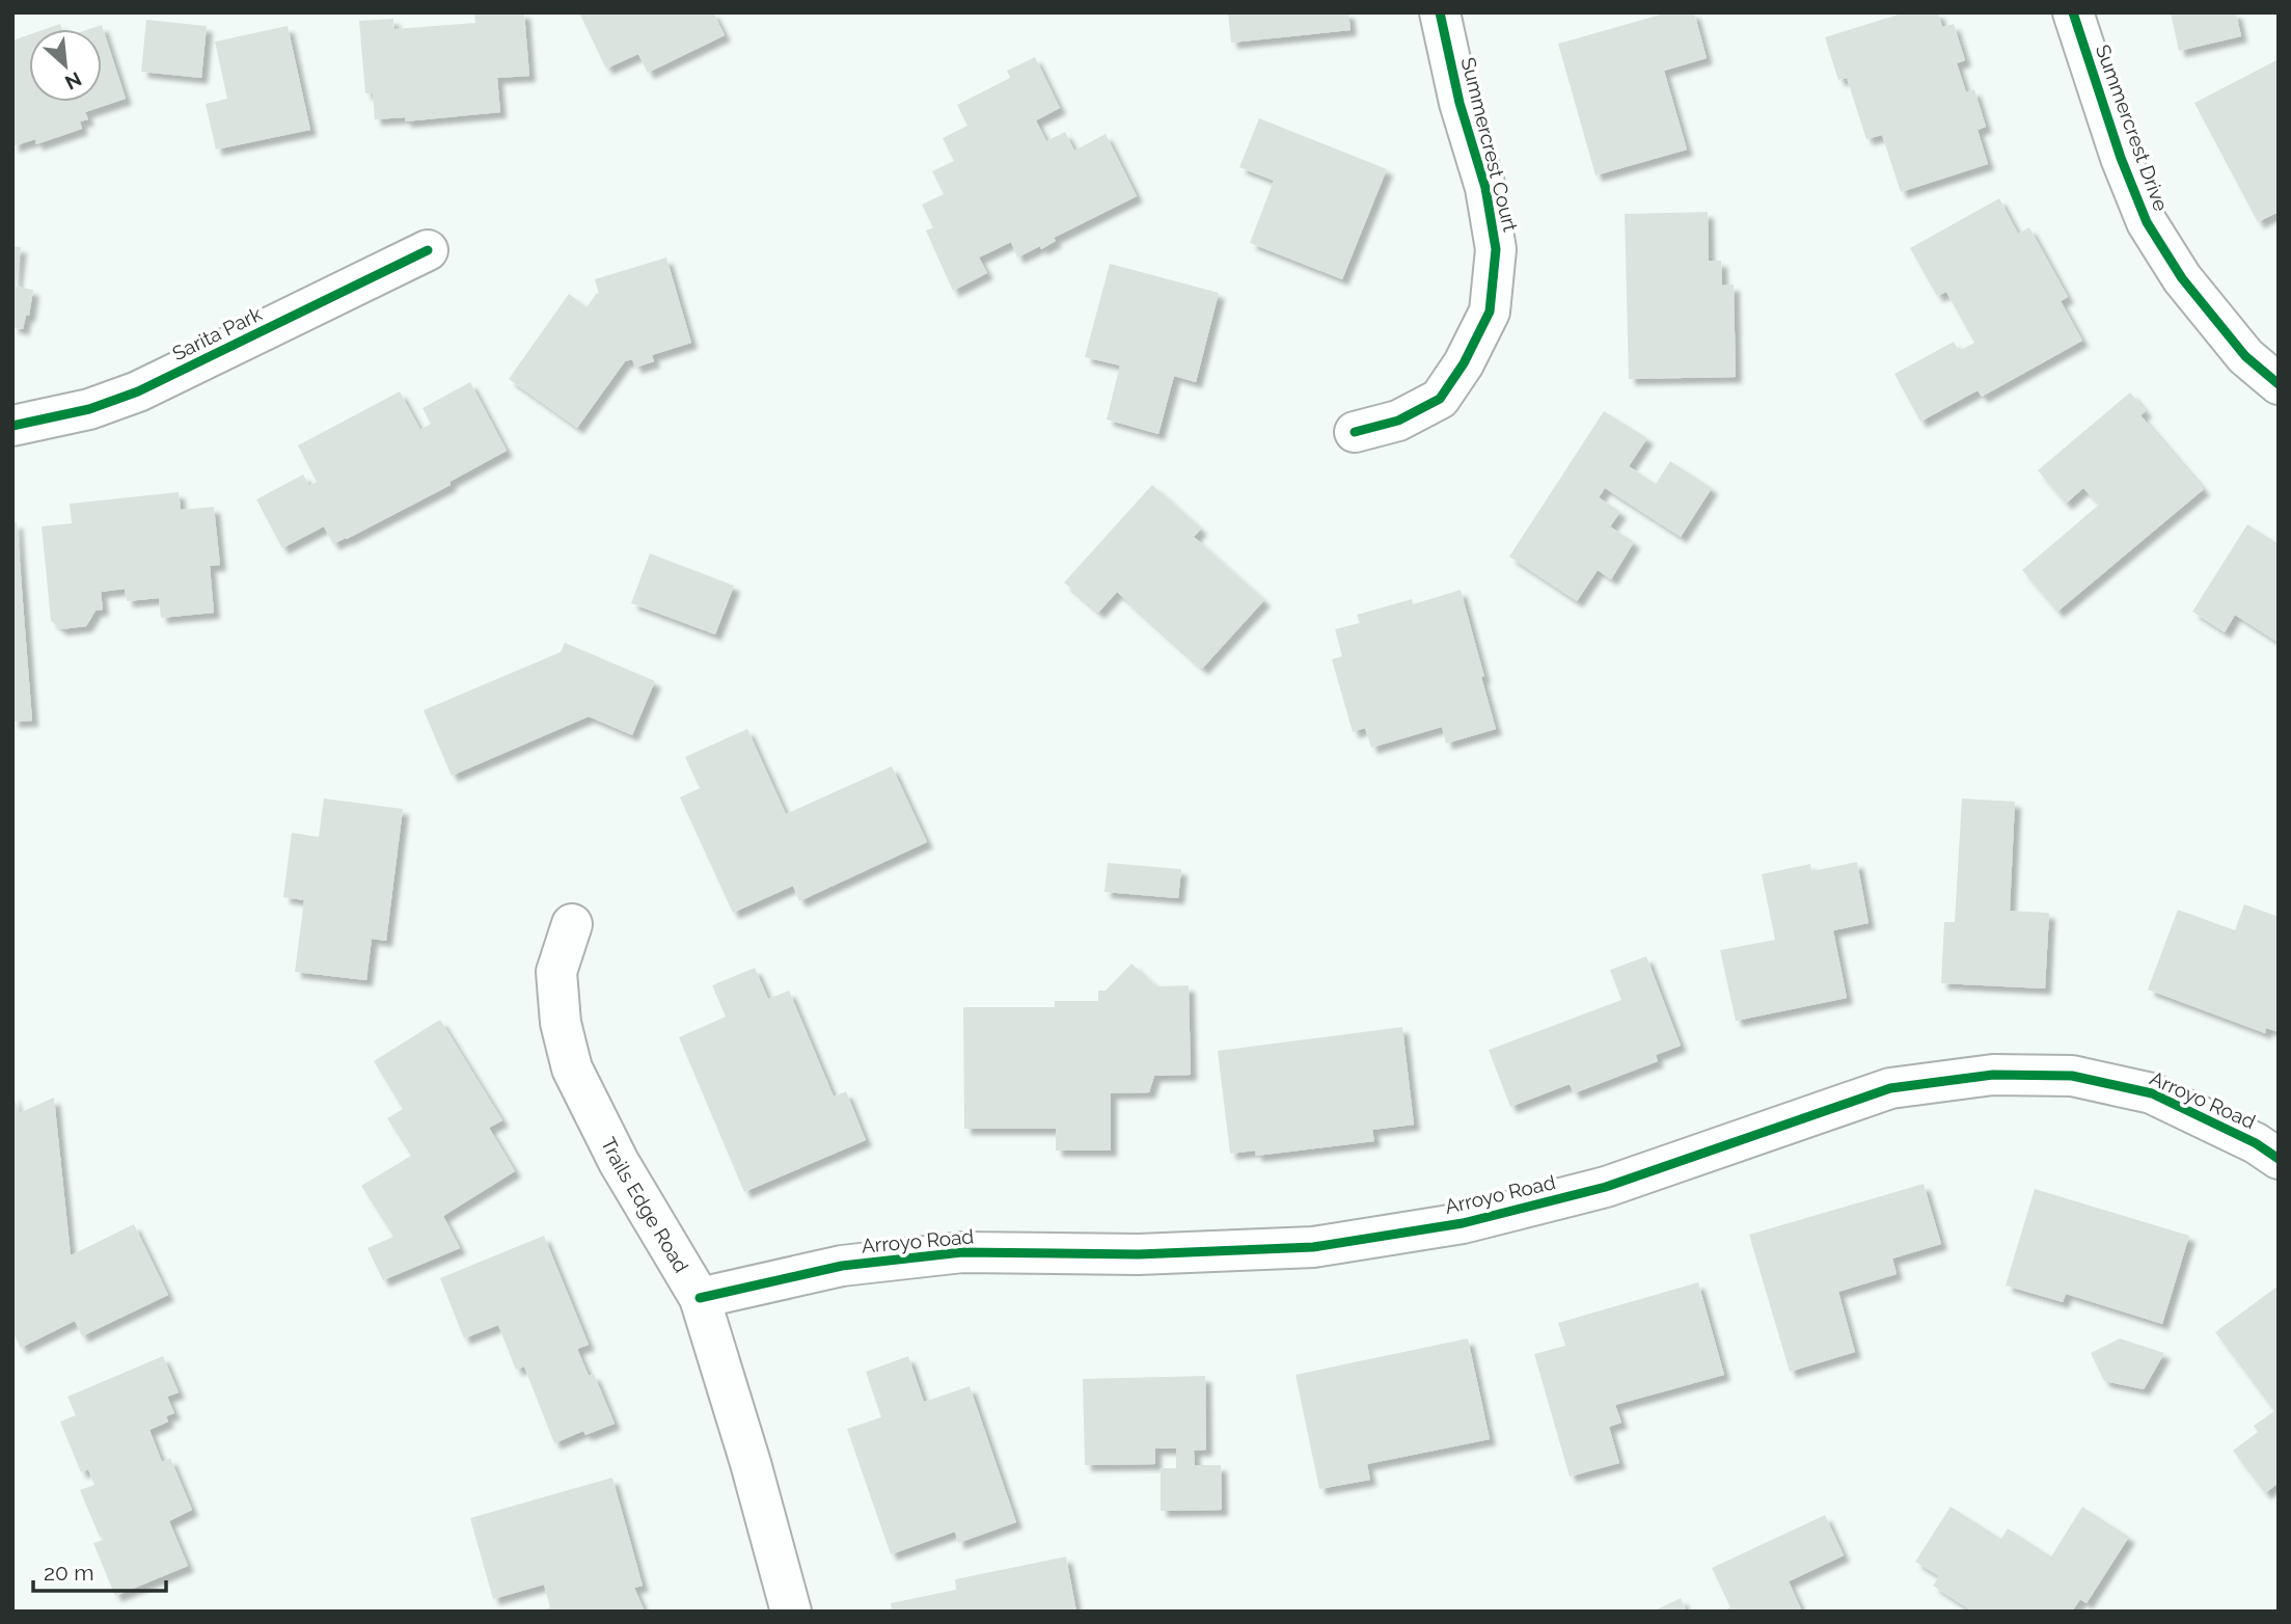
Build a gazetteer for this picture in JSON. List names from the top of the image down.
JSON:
{
  "streets": {
    "street": [
      "Summercrest Drive",
      "Summercrest Court",
      "Sarita Park",
      "Arroyo Road",
      "Trails Edge Road"
    ]
  },
  "crossings": [
    ["Arroyo Road", "Trails Edge Road"]
  ],
  "scale_bar": "20 m",
  "north": "bottom right"
}
